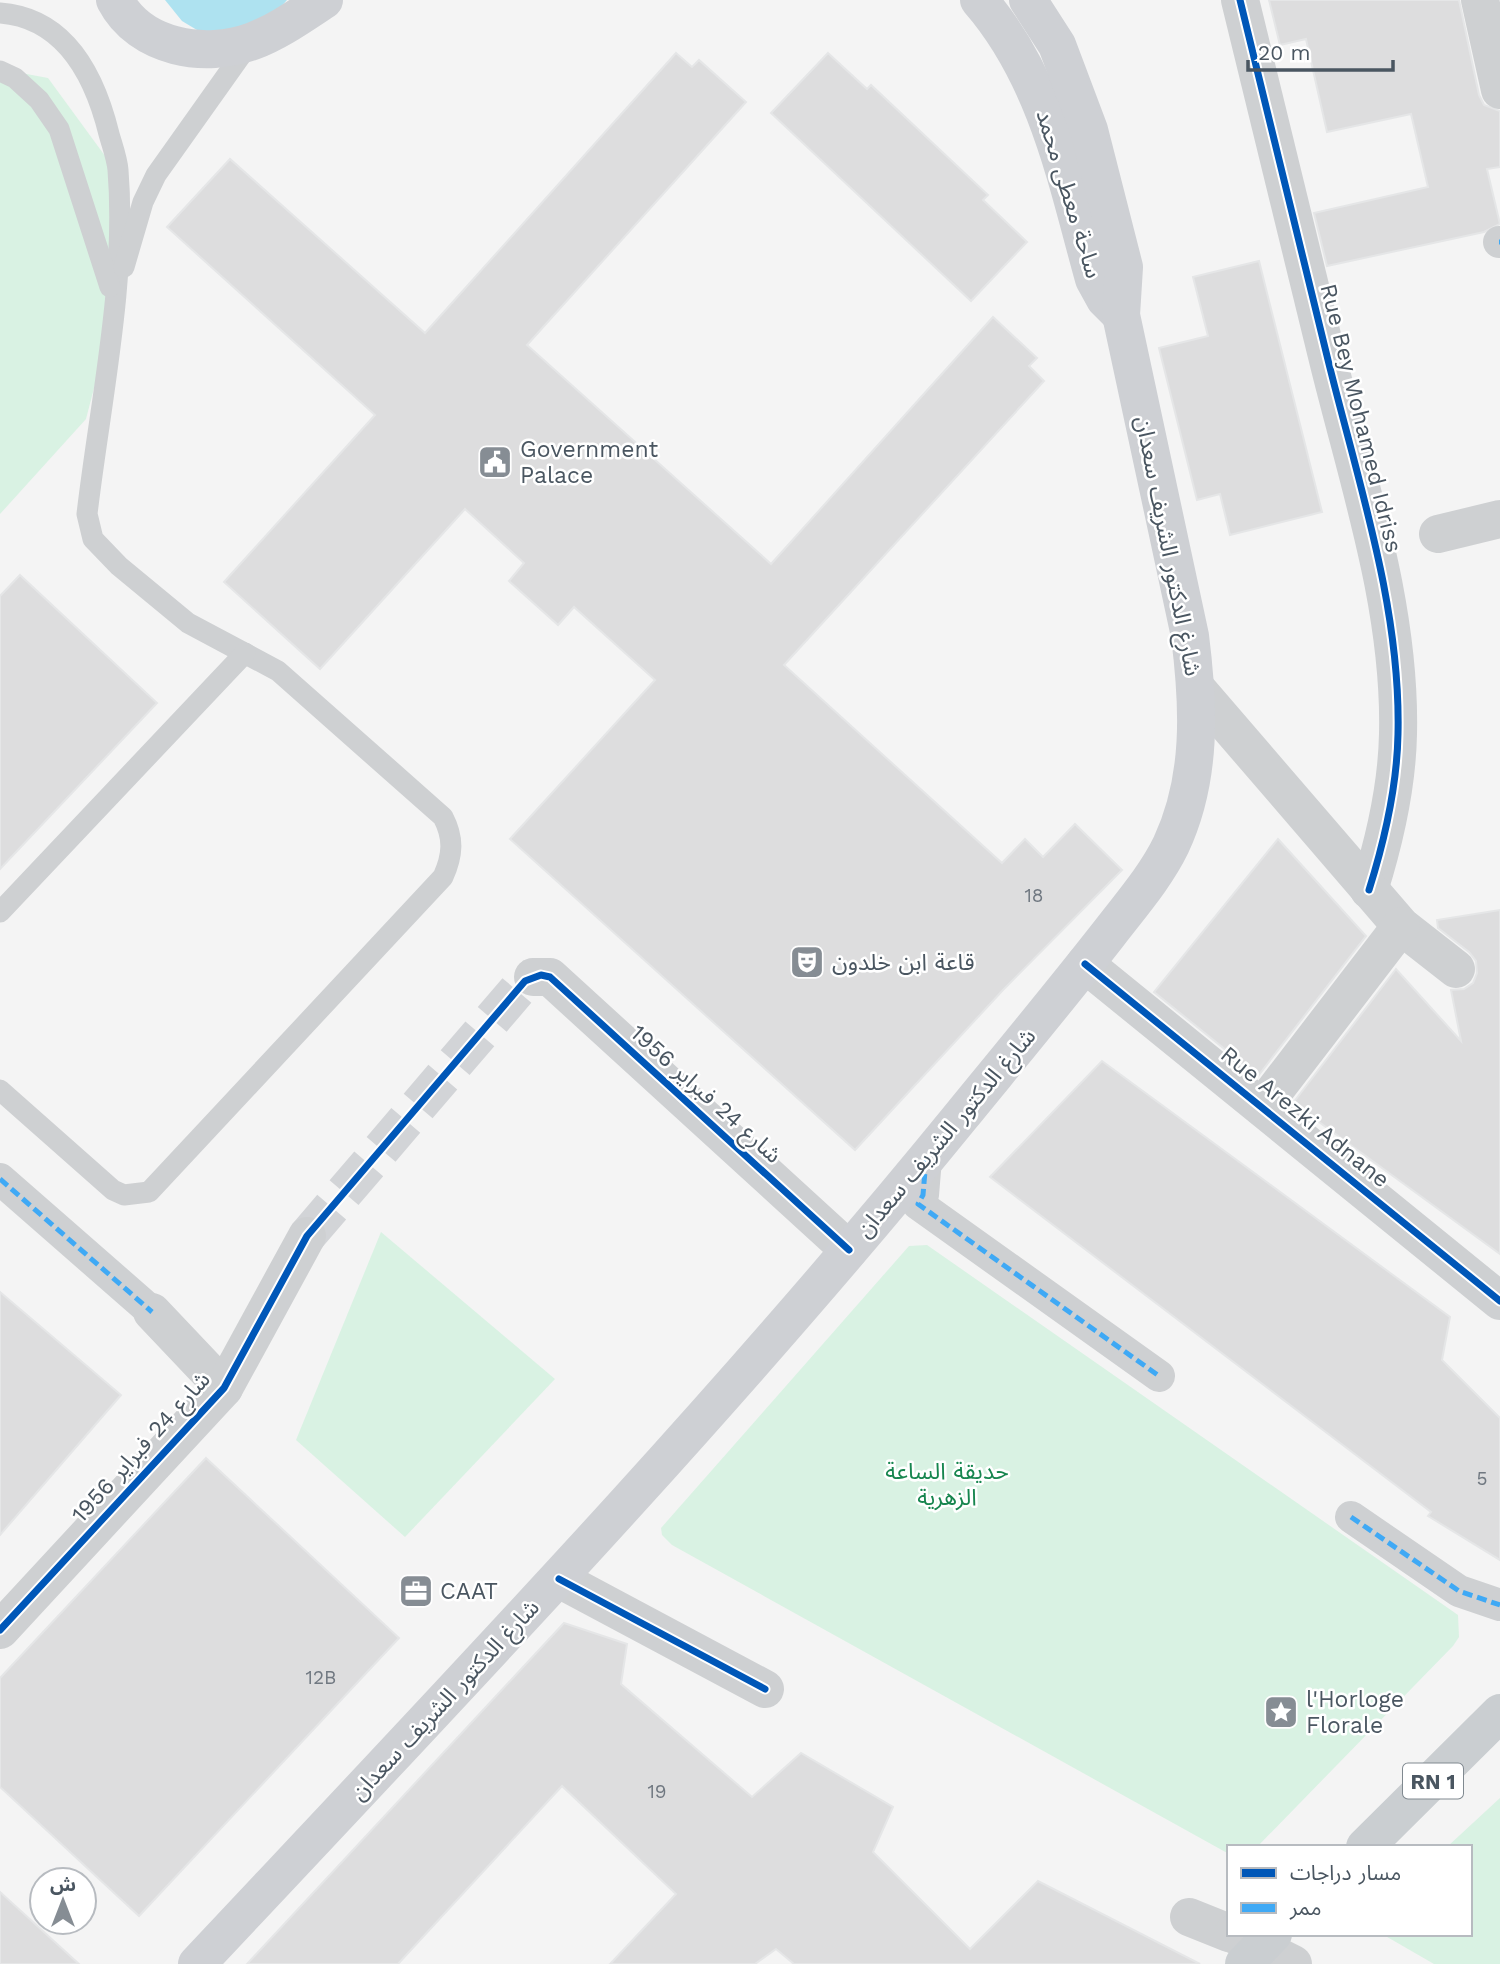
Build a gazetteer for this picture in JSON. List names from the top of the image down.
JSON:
{
  "streets": {
    "main road": ["ساحة معطى محمد", "شارغ الدكتور الشريف سعدان", "RN 1"],
    "street": ["Rue Bey Mohamed Idriss", "شارع 24 فبراير 1956", "Rue Arezki Adnane"]
  },
  "crossings": [
    ["ساحة معطى محمد", "شارغ الدكتور الشريف سعدان"],
    ["شارغ الدكتور الشريف سعدان", "شارع 24 فبراير 1956"],
    ["شارغ الدكتور الشريف سعدان", "Rue Arezki Adnane"]
  ],
  "parks": ["حديقة الساعة الزهرية"],
  "places": {
    "public building": ["Government Palace"],
    "theatre": ["قاعة ابن خلدون"],
    "office": ["CAAT"],
    "place": ["l'Horloge Florale"]
  },
  "house_numbers": [
    "18",
    "5",
    "12B",
    "19"
  ],
  "legend": ["مسار دراجات", "ممر"],
  "scale_bar": "20 m",
  "north": "top"
}
